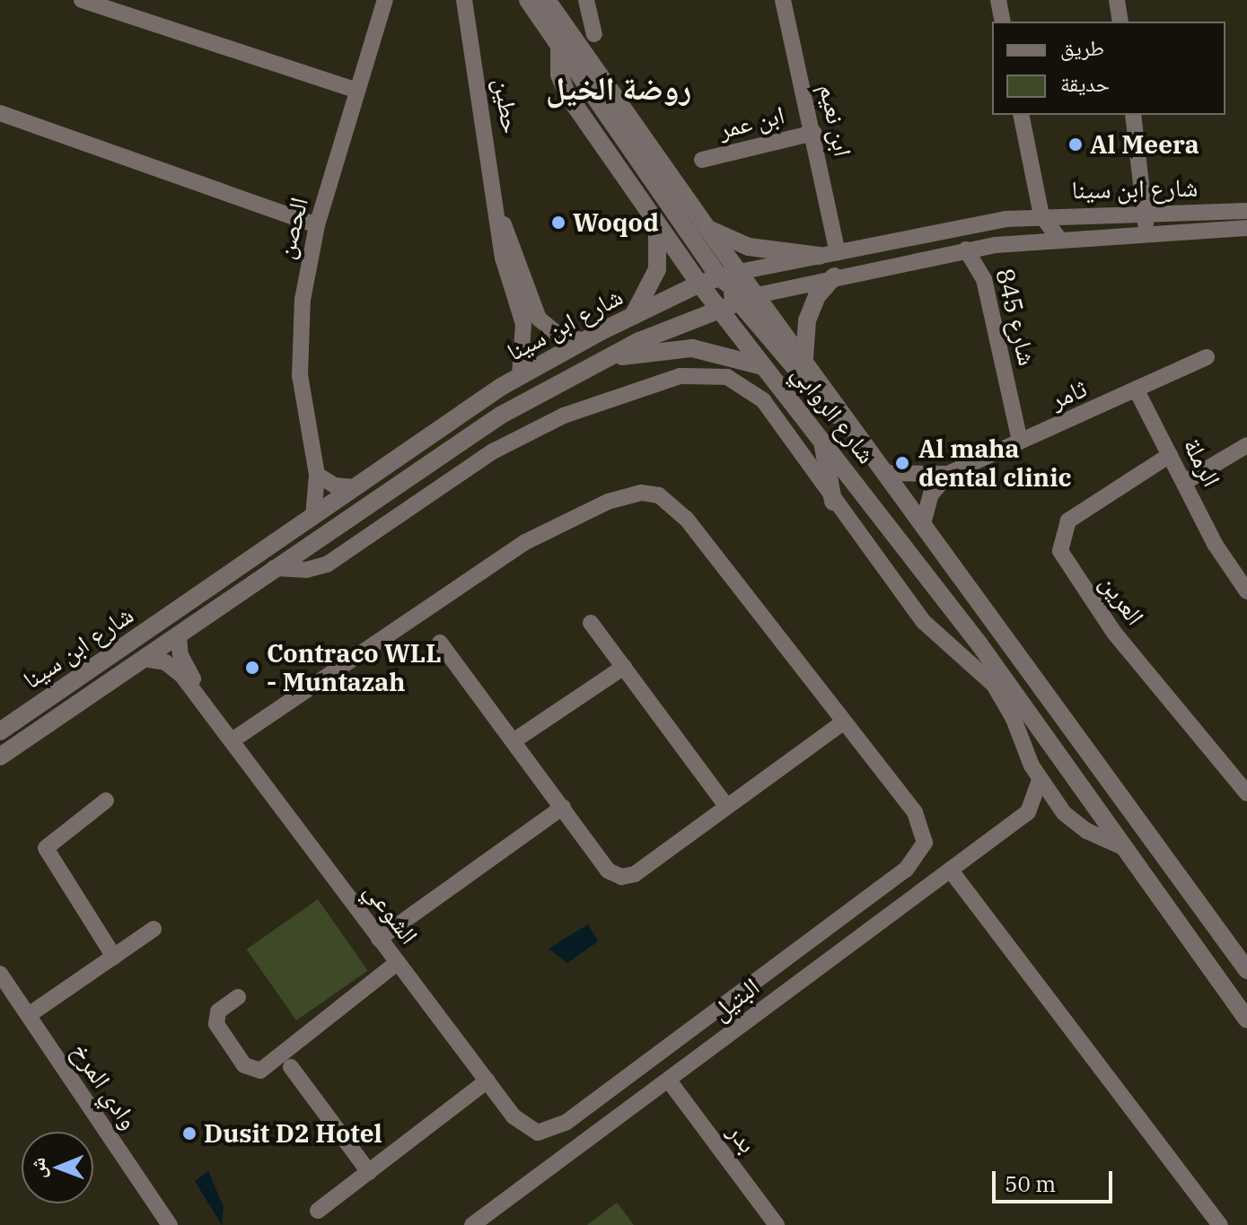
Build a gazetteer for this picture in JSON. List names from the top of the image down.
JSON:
{
  "streets": {
    "street": [
      "حطين",
      "ابن نعيم",
      "ابن عمر",
      "شارع ابن سينا",
      "الحصن",
      "شارع 845",
      "ثامر",
      "شارع الروابي",
      "الرملة",
      "العرين",
      "الشوعي",
      "البتيل",
      "وادي المرخ",
      "بدر"
    ]
  },
  "crossings": [
    ["حطين", "شارع ابن سينا"],
    ["ابن نعيم", "ابن عمر"],
    ["ابن نعيم", "شارع ابن سينا"],
    ["شارع ابن سينا", "الحصن"],
    ["شارع ابن سينا", "شارع 845"],
    ["شارع ابن سينا", "ثامر"],
    ["شارع ابن سينا", "شارع الروابي"],
    ["شارع ابن سينا", "الشوعي"],
    ["شارع 845", "ثامر"],
    ["شارع 845", "شارع الروابي"],
    ["ثامر", "شارع الروابي"],
    ["ثامر", "الرملة"],
    ["الرملة", "العرين"],
    ["البتيل", "بدر"]
  ],
  "districts": ["روضة الخيل"],
  "places": [
    "Al Meera",
    "Woqod",
    "Al maha dental clinic",
    "Contraco WLL - Muntazah",
    "Dusit D2 Hotel"
  ],
  "legend": ["طريق", "حديقة"],
  "scale_bar": "50 m",
  "north": "left"
}
